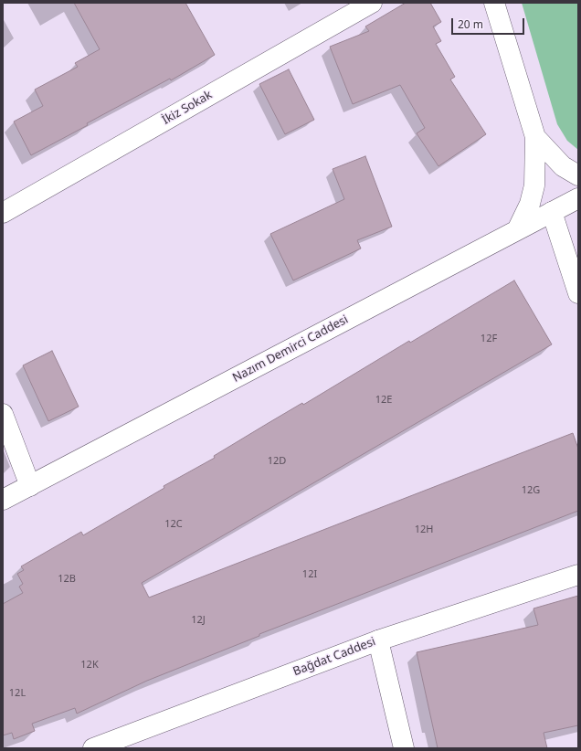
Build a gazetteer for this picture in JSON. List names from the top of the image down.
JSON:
{
  "streets": {
    "main road": ["İkiz Sokak", "Nazım Demirci Caddesi", "Bağdat Caddesi"]
  },
  "house_numbers": [
    "12F",
    "12E",
    "12D",
    "12G",
    "12C",
    "12H",
    "12I",
    "12B",
    "12J",
    "12K",
    "12L"
  ],
  "scale_bar": "20 m"
}
